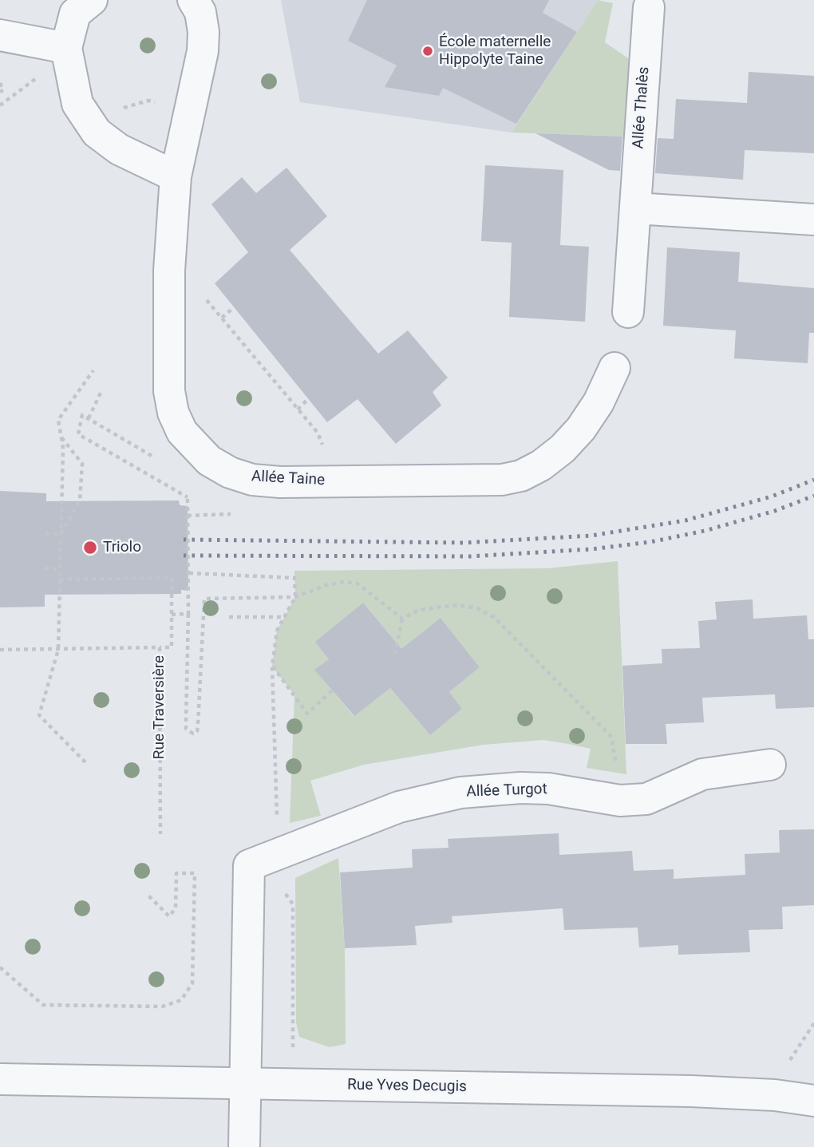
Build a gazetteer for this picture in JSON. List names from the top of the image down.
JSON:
{
  "streets": {
    "street": [
      "Allée Thalès",
      "Allée Taine",
      "Allée Turgot",
      "Rue Yves Decugis"
    ],
    "path": ["Rue Traversière"]
  },
  "crossings": [
    ["Allée Turgot", "Rue Yves Decugis"]
  ],
  "places": ["École maternelle Hippolyte Taine", "Triolo"]
}
